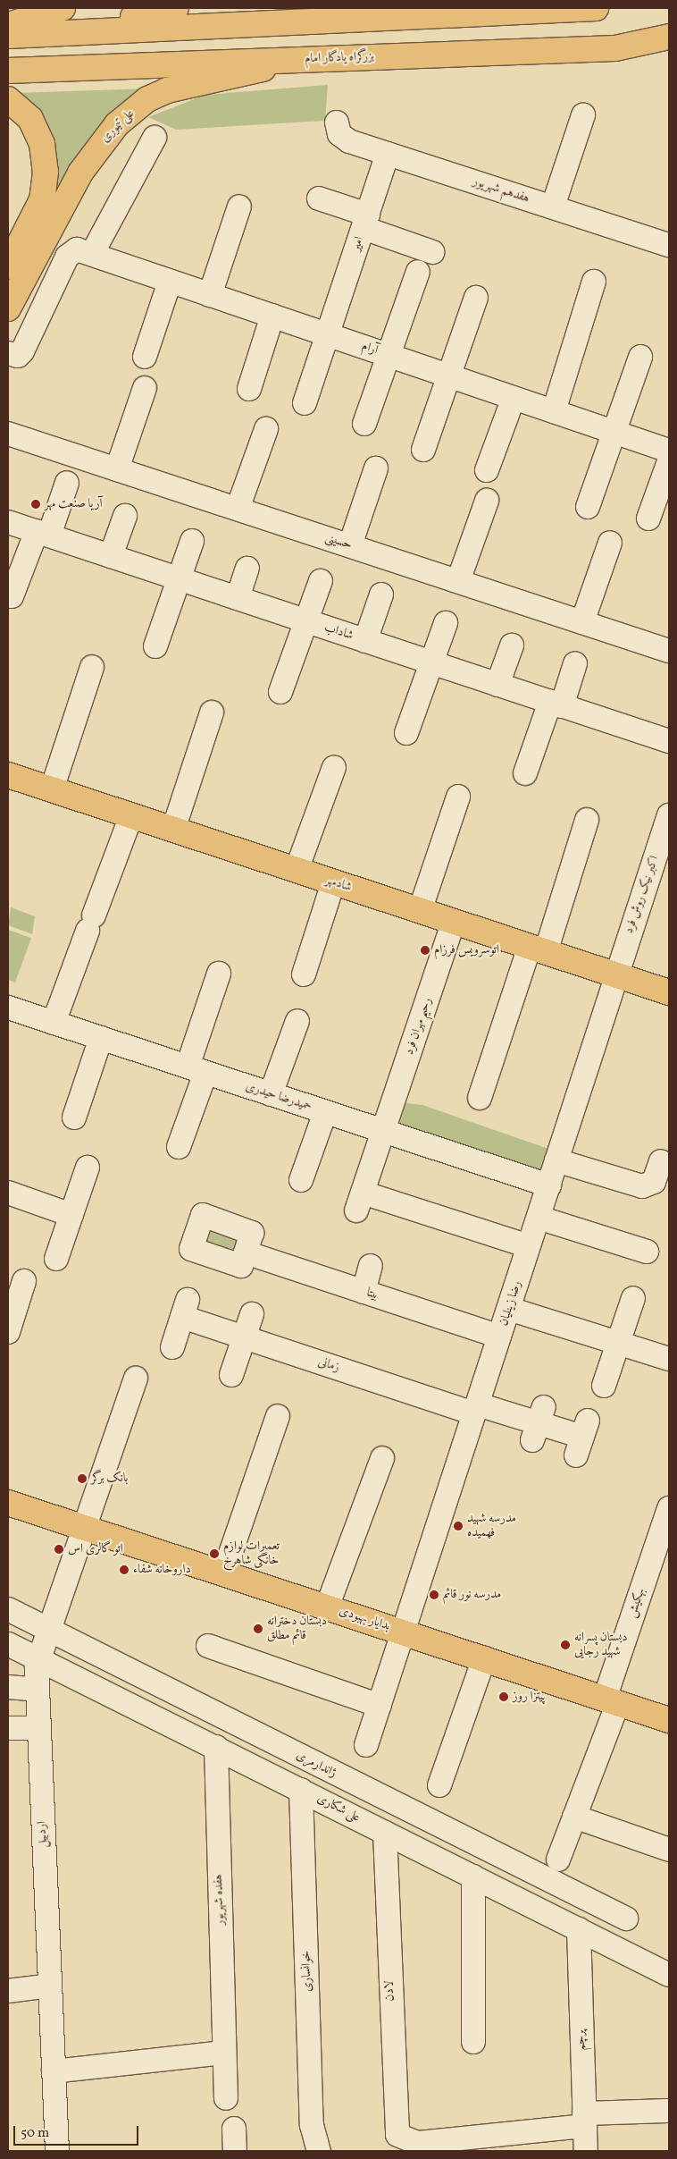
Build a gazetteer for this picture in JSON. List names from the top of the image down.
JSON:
{
  "streets": {
    "main road": [
      "بزرگراه یادگار امام",
      "علی تیموری",
      "شادمهر",
      "بدایار بهبودی"
    ],
    "street": [
      "هفدهم شهریور",
      "امیر",
      "آرام",
      "حسینی",
      "شاداب",
      "اکبر نیک روش فرد",
      "رحیم مهران فرد",
      "حمیدرضا حیدری",
      "بیتا",
      "رضا زینلیان",
      "زمانی",
      "بهکیش",
      "ژاندارمری",
      "علی شکاری",
      "اردبیل",
      "هفده شهریور",
      "خوانساری",
      "لادن",
      "پرچم"
    ]
  },
  "crossings": [
    ["بزرگراه یادگار امام", "علی تیموری"],
    ["هفدهم شهریور", "امیر"],
    ["امیر", "آرام"],
    ["شادمهر", "اکبر نیک روش فرد"],
    ["شادمهر", "رحیم مهران فرد"],
    ["شادمهر", "رضا زینلیان"],
    ["اکبر نیک روش فرد", "رضا زینلیان"],
    ["رحیم مهران فرد", "حمیدرضا حیدری"],
    ["رحیم مهران فرد", "رضا زینلیان"],
    ["حمیدرضا حیدری", "رضا زینلیان"],
    ["بیتا", "رضا زینلیان"],
    ["رضا زینلیان", "زمانی"],
    ["رضا زینلیان", "بدایار بهبودی"],
    ["بهکیش", "بدایار بهبودی"],
    ["بدایار بهبودی", "اردبیل"],
    ["ژاندارمری", "اردبیل"],
    ["علی شکاری", "اردبیل"],
    ["علی شکاری", "هفده شهریور"],
    ["علی شکاری", "خوانساری"],
    ["علی شکاری", "لادن"],
    ["علی شکاری", "پرچم"]
  ],
  "places": [
    "آریا صنعت مهر",
    "اتوسرویس فرزام",
    "بانک برگر",
    "مدرسه شهید فهمیده",
    "اتو گالری اس",
    "تعمیرات لوازم خانگی شاهرخ",
    "داروخانه شفاء",
    "مدرسه نور قائم",
    "دبستان دخترانه قائم مطلق",
    "دبستان پسرانه شهید رجایی",
    "پیتزا روز"
  ],
  "scale_bar": "50 m"
}
